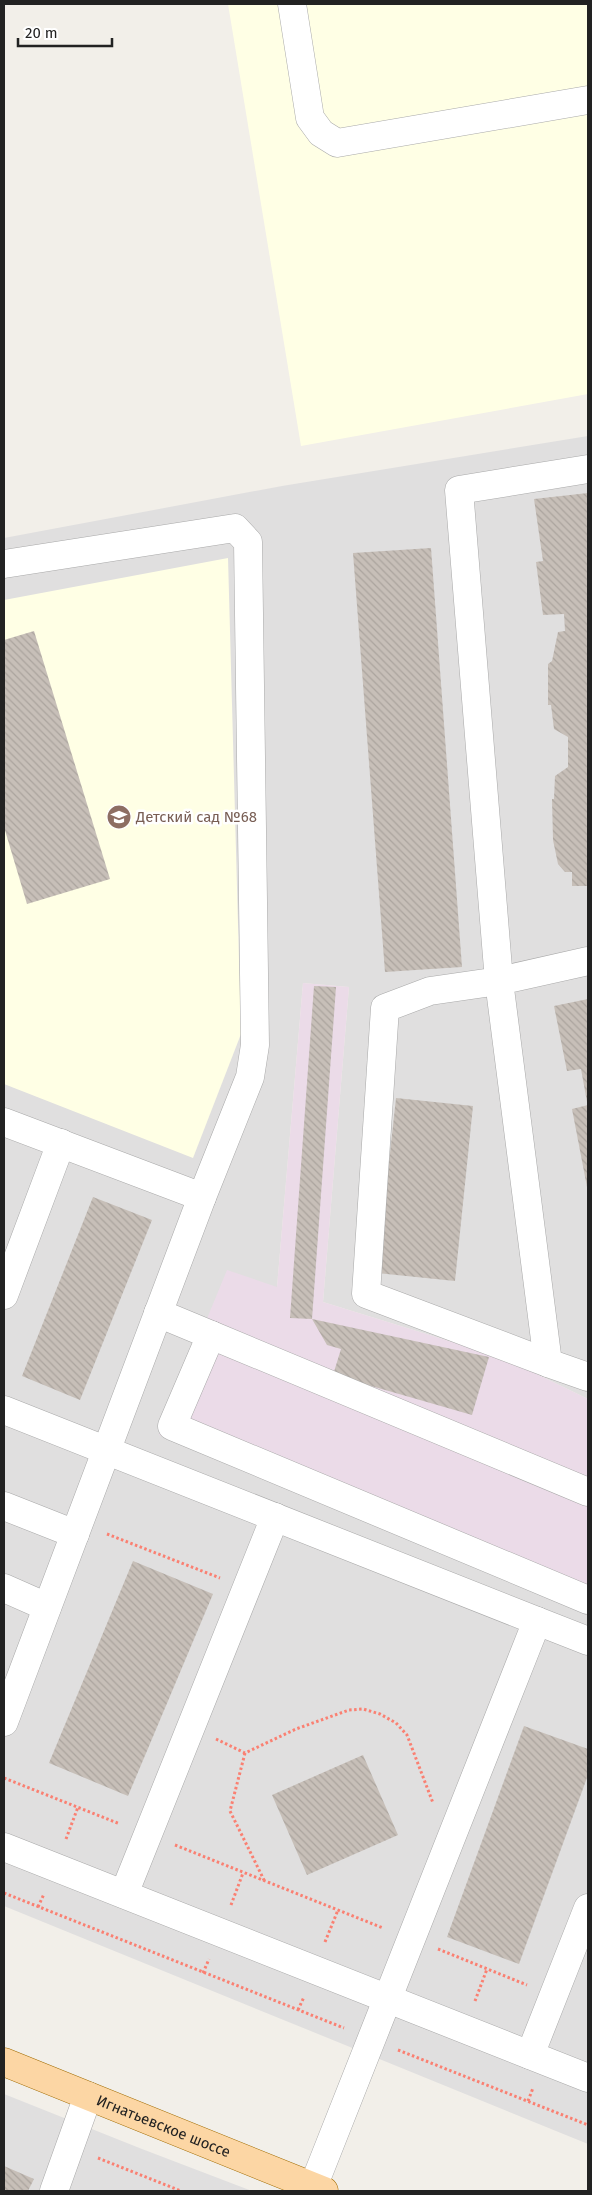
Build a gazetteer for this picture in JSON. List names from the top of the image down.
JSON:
{
  "streets": {
    "main road": ["Игнатьевское шоссе"]
  },
  "places": {
    "school or university": ["Детский сад №68"]
  },
  "scale_bar": "20 m"
}
